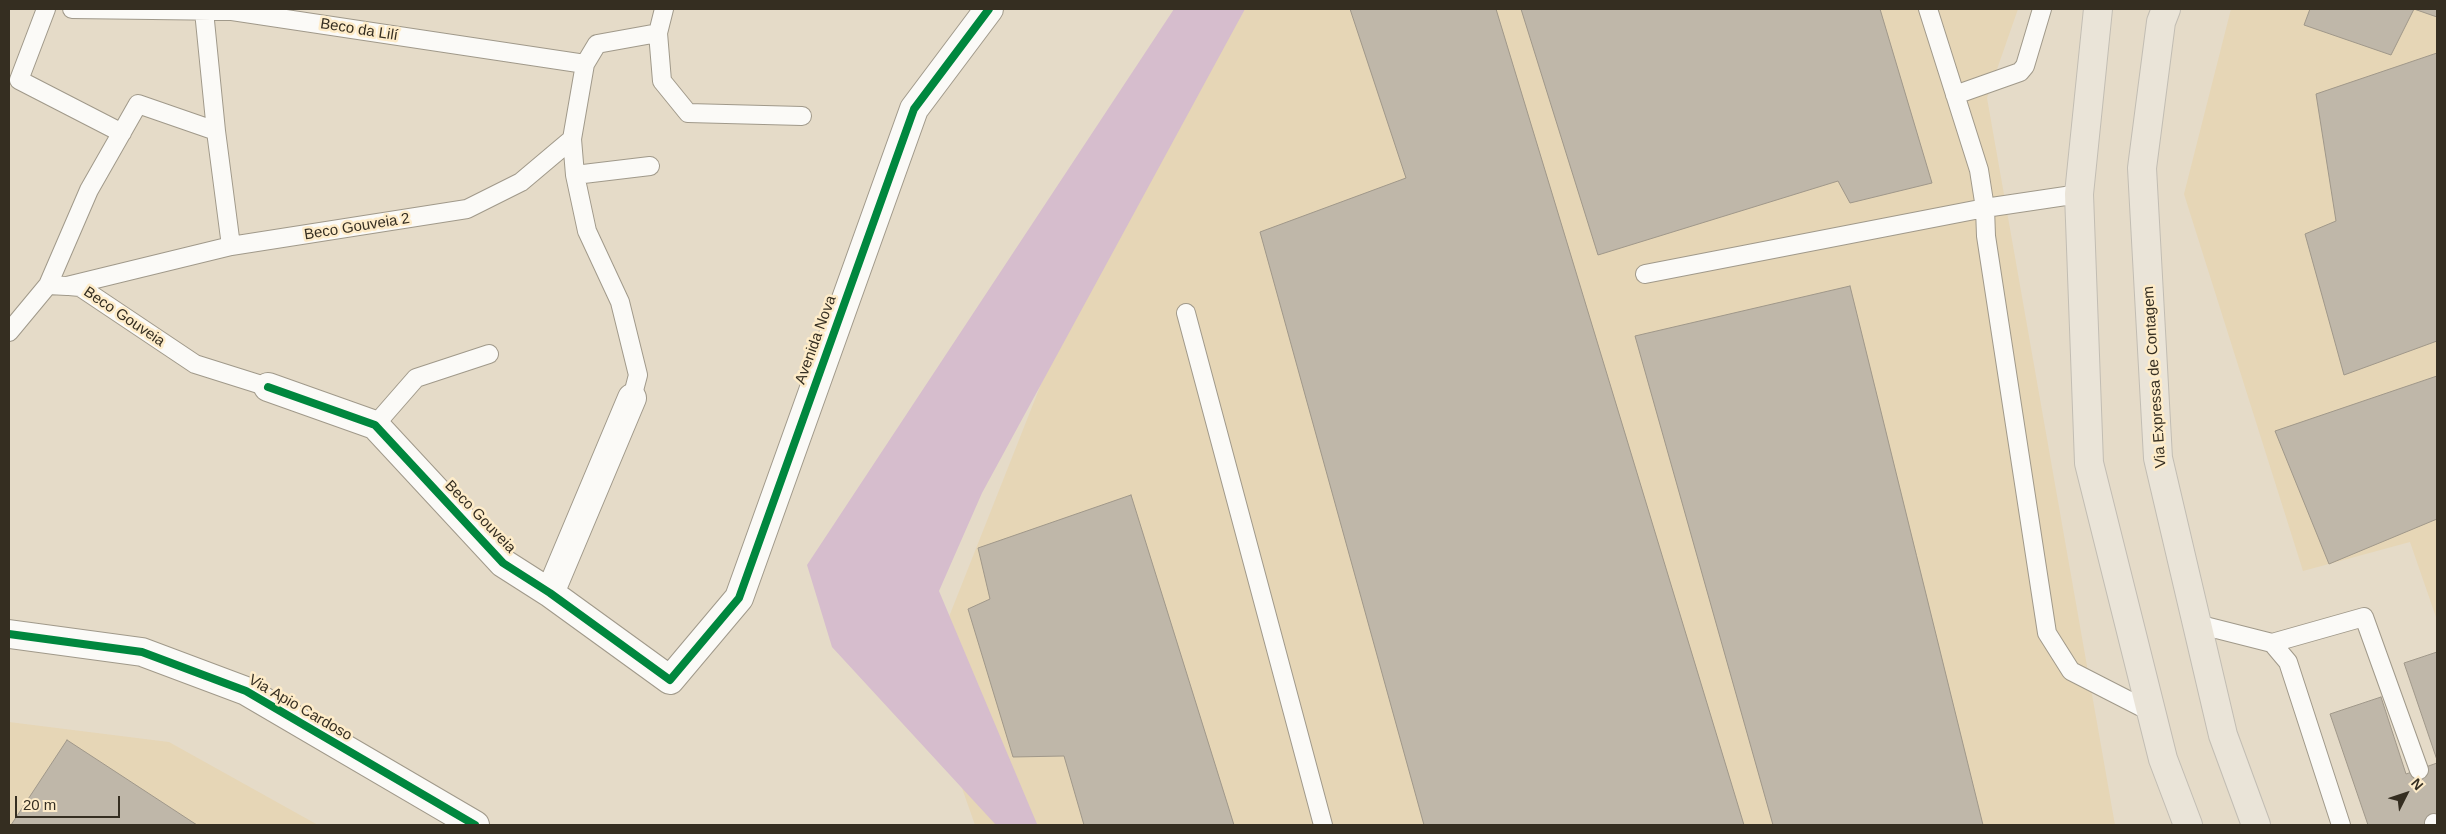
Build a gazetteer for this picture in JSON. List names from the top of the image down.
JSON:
{
  "streets": {
    "highway": ["Via Expressa de Contagem"],
    "street": ["Beco Gouveia", "Avenida Nova", "Via Apio Cardoso"],
    "lane": ["Beco da Lilí", "Beco Gouveia 2"]
  },
  "crossings": [
    ["Beco Gouveia 2", "Beco Gouveia"],
    ["Beco Gouveia", "Avenida Nova"]
  ],
  "scale_bar": "20 m",
  "north": "top right"
}
